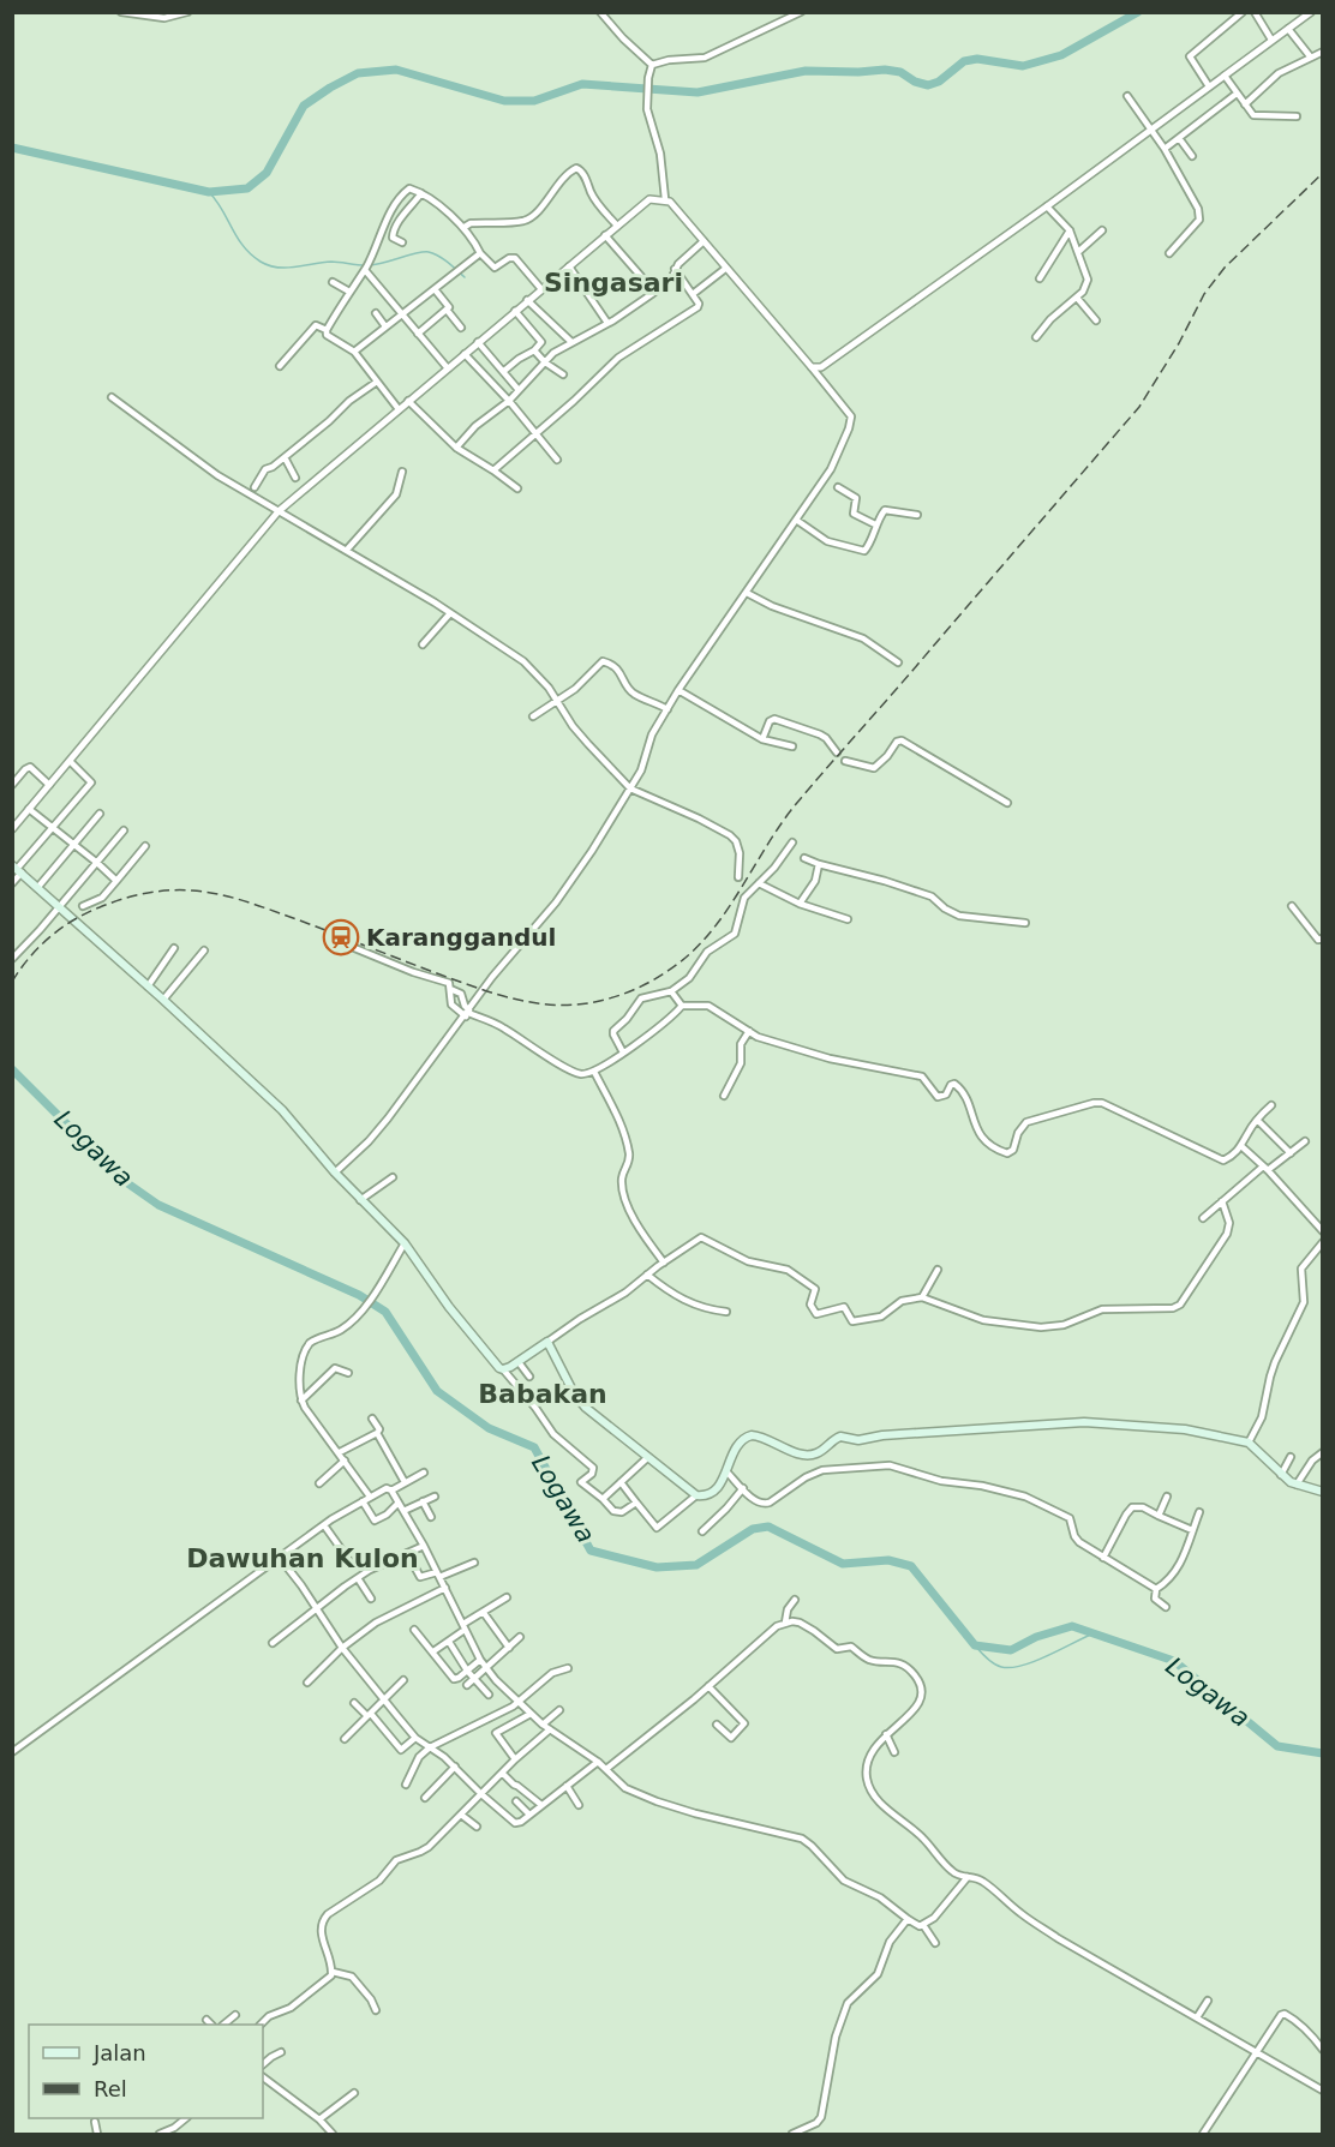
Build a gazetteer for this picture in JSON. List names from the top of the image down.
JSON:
{
  "districts": ["Singasari", "Babakan", "Dawuhan Kulon"],
  "water": ["Logawa"],
  "places": {
    "station": ["Karanggandul"]
  },
  "legend": ["Jalan", "Rel"]
}
